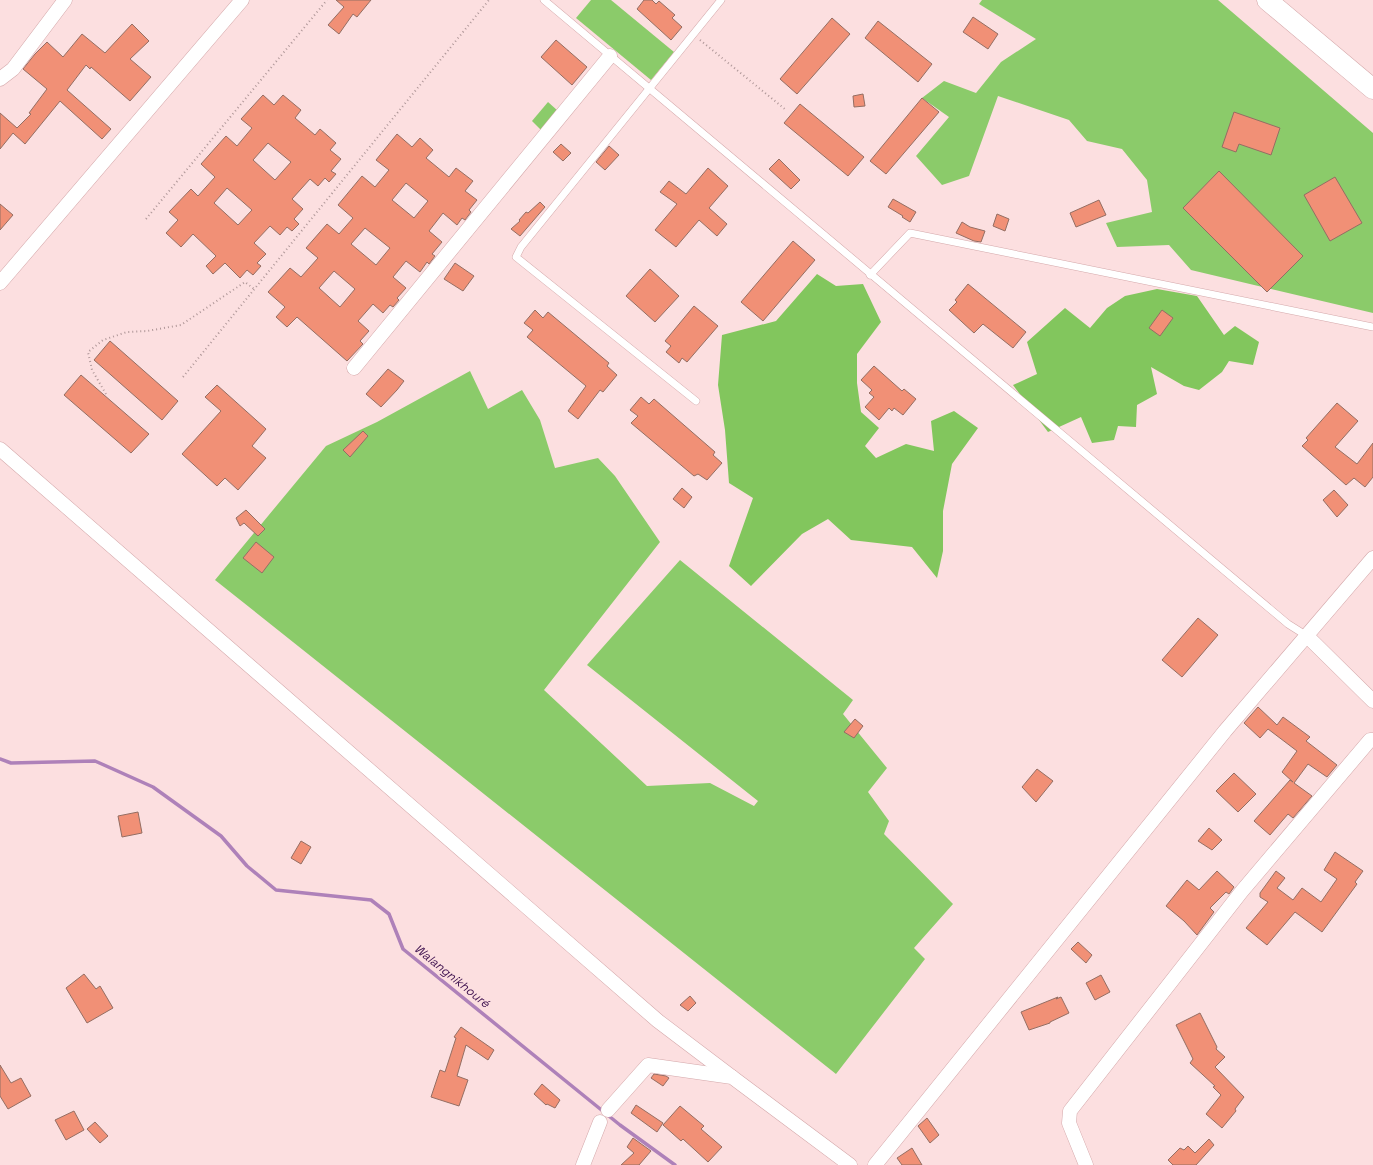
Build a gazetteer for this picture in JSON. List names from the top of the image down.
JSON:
{
  "water": ["Walangnikhouré"]
}
